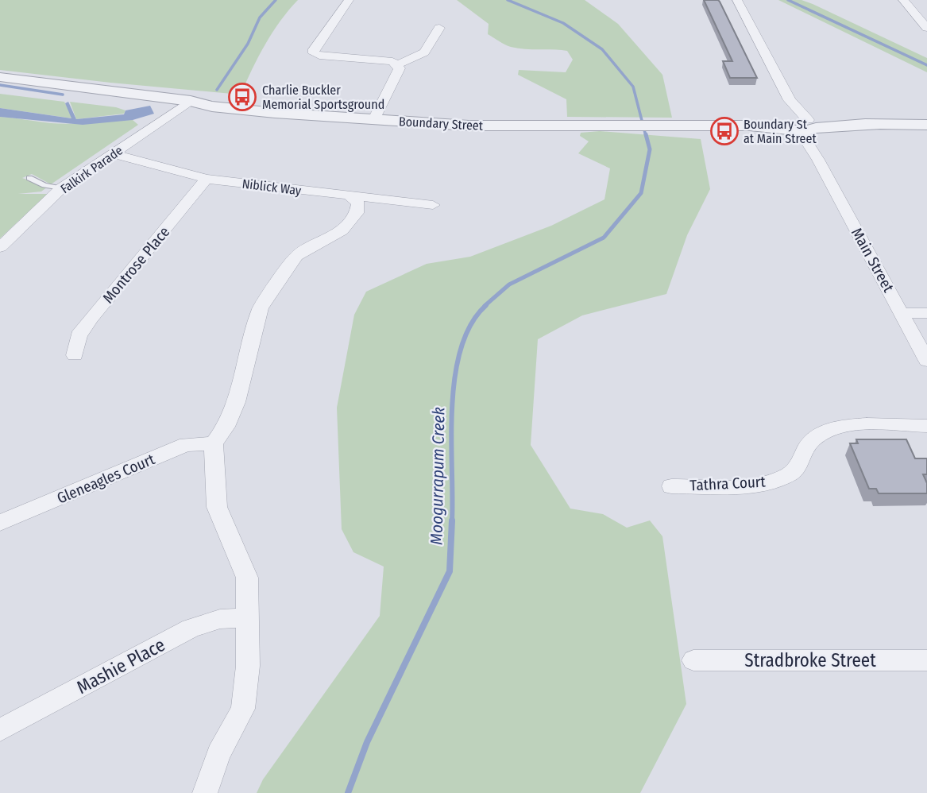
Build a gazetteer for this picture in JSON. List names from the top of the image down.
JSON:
{
  "streets": {
    "street": [
      "Boundary Street",
      "Falkirk Parade",
      "Niblick Way",
      "Main Street",
      "Montrose Place",
      "Gleneagles Court",
      "Tathra Court",
      "Stradbroke Street",
      "Mashie Place"
    ]
  },
  "crossings": [
    ["Boundary Street", "Falkirk Parade"],
    ["Boundary Street", "Main Street"],
    ["Falkirk Parade", "Niblick Way"],
    ["Niblick Way", "Montrose Place"]
  ],
  "water": ["Moogurrapum Creek"],
  "places": {
    "bus stop": ["Charlie Buckler Memorial Sportsground", "Boundary St at Main Street"]
  }
}
